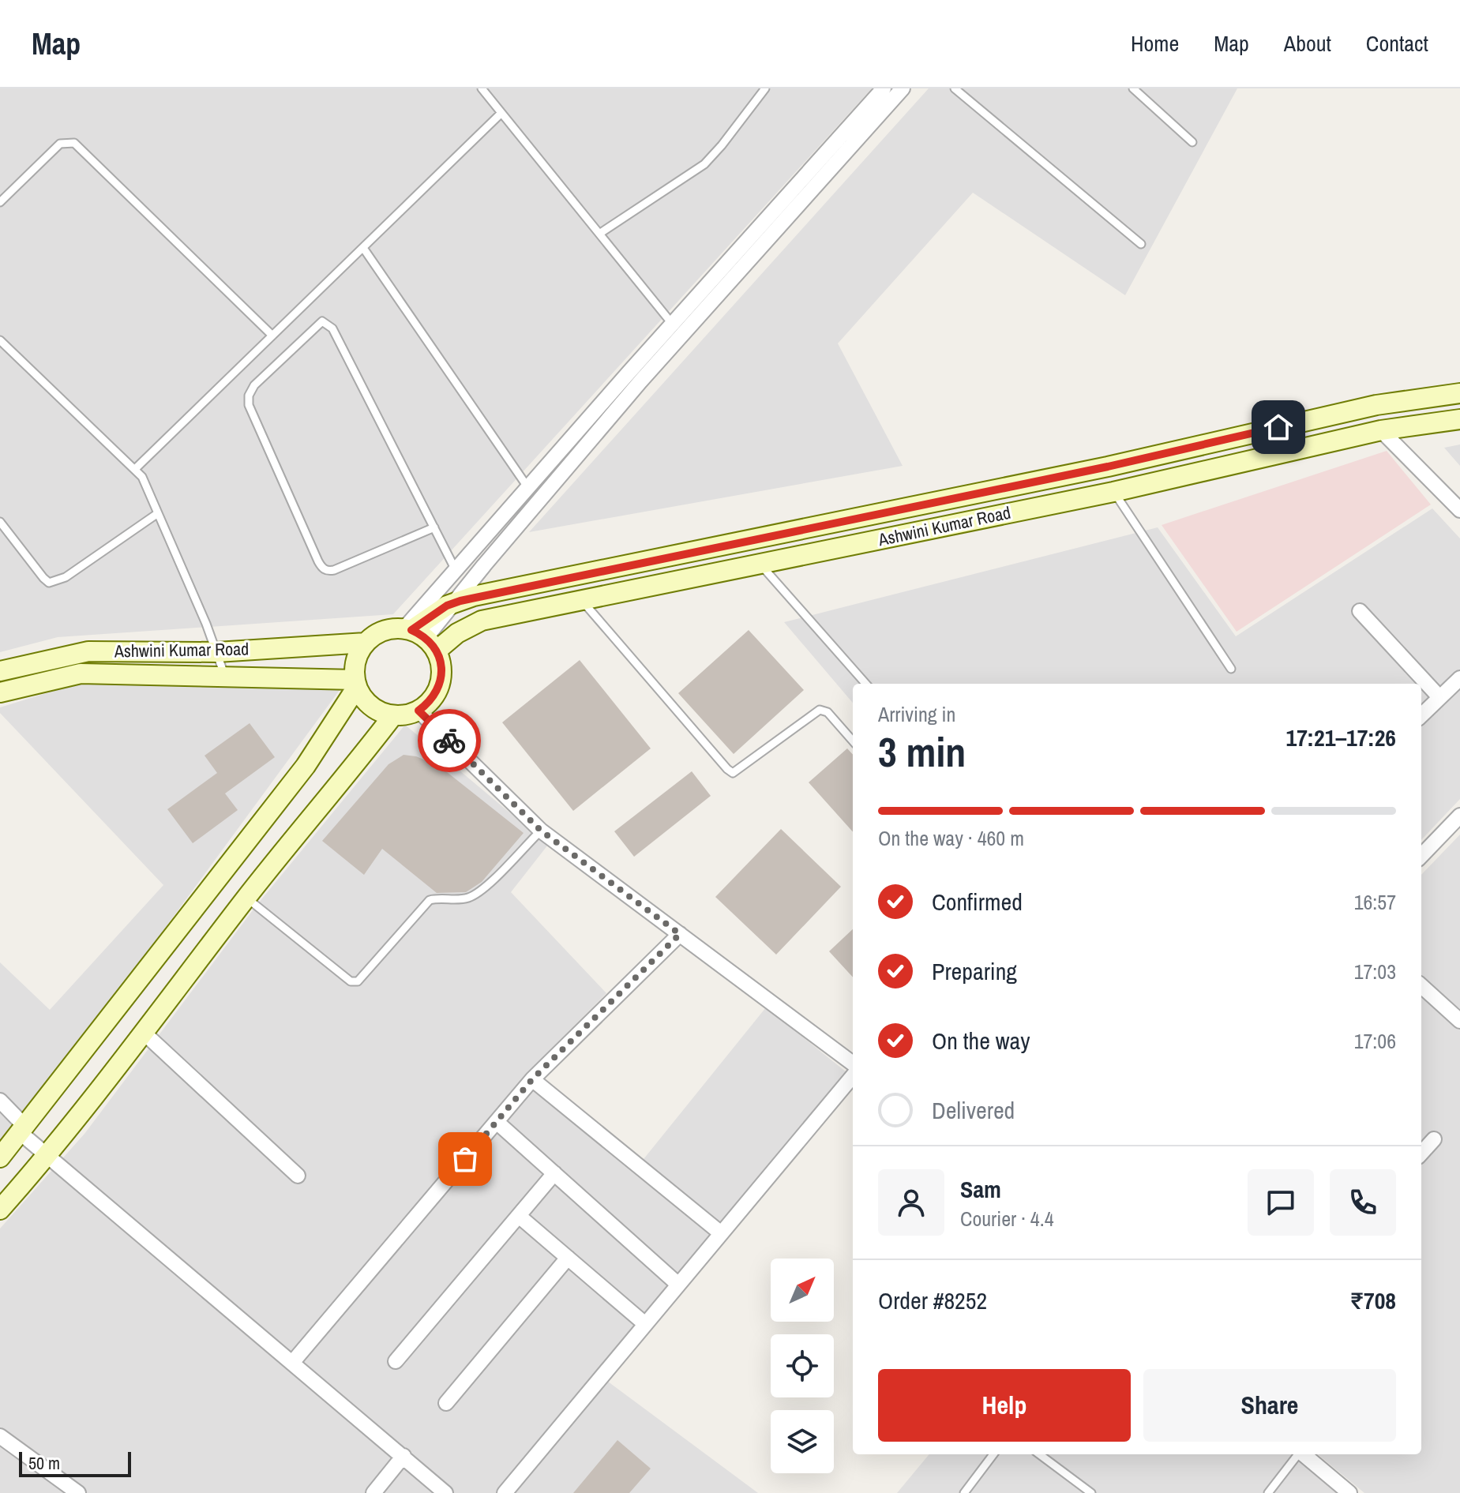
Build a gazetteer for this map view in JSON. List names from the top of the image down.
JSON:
{
  "streets": {
    "main road": ["Ashwini Kumar Road"]
  },
  "scale_bar": "50 m",
  "north": "top right",
  "page": {
    "header": "Map",
    "nav": [
      "Home",
      "Map",
      "About",
      "Contact"
    ],
    "heading": ["3 min", "Arriving in", "17:21–17:26"],
    "panel": [
      "Sam",
      "Courier · 4.4",
      "Order #8252",
      "₹708"
    ],
    "bar": "On the way · 460 m",
    "list": [
      ["Confirmed", "16:57"],
      ["Preparing", "17:03"],
      ["On the way", "17:06"],
      "Delivered"
    ],
    "buttons": ["Help", "Share"],
    "scale": "50 m"
  }
}
